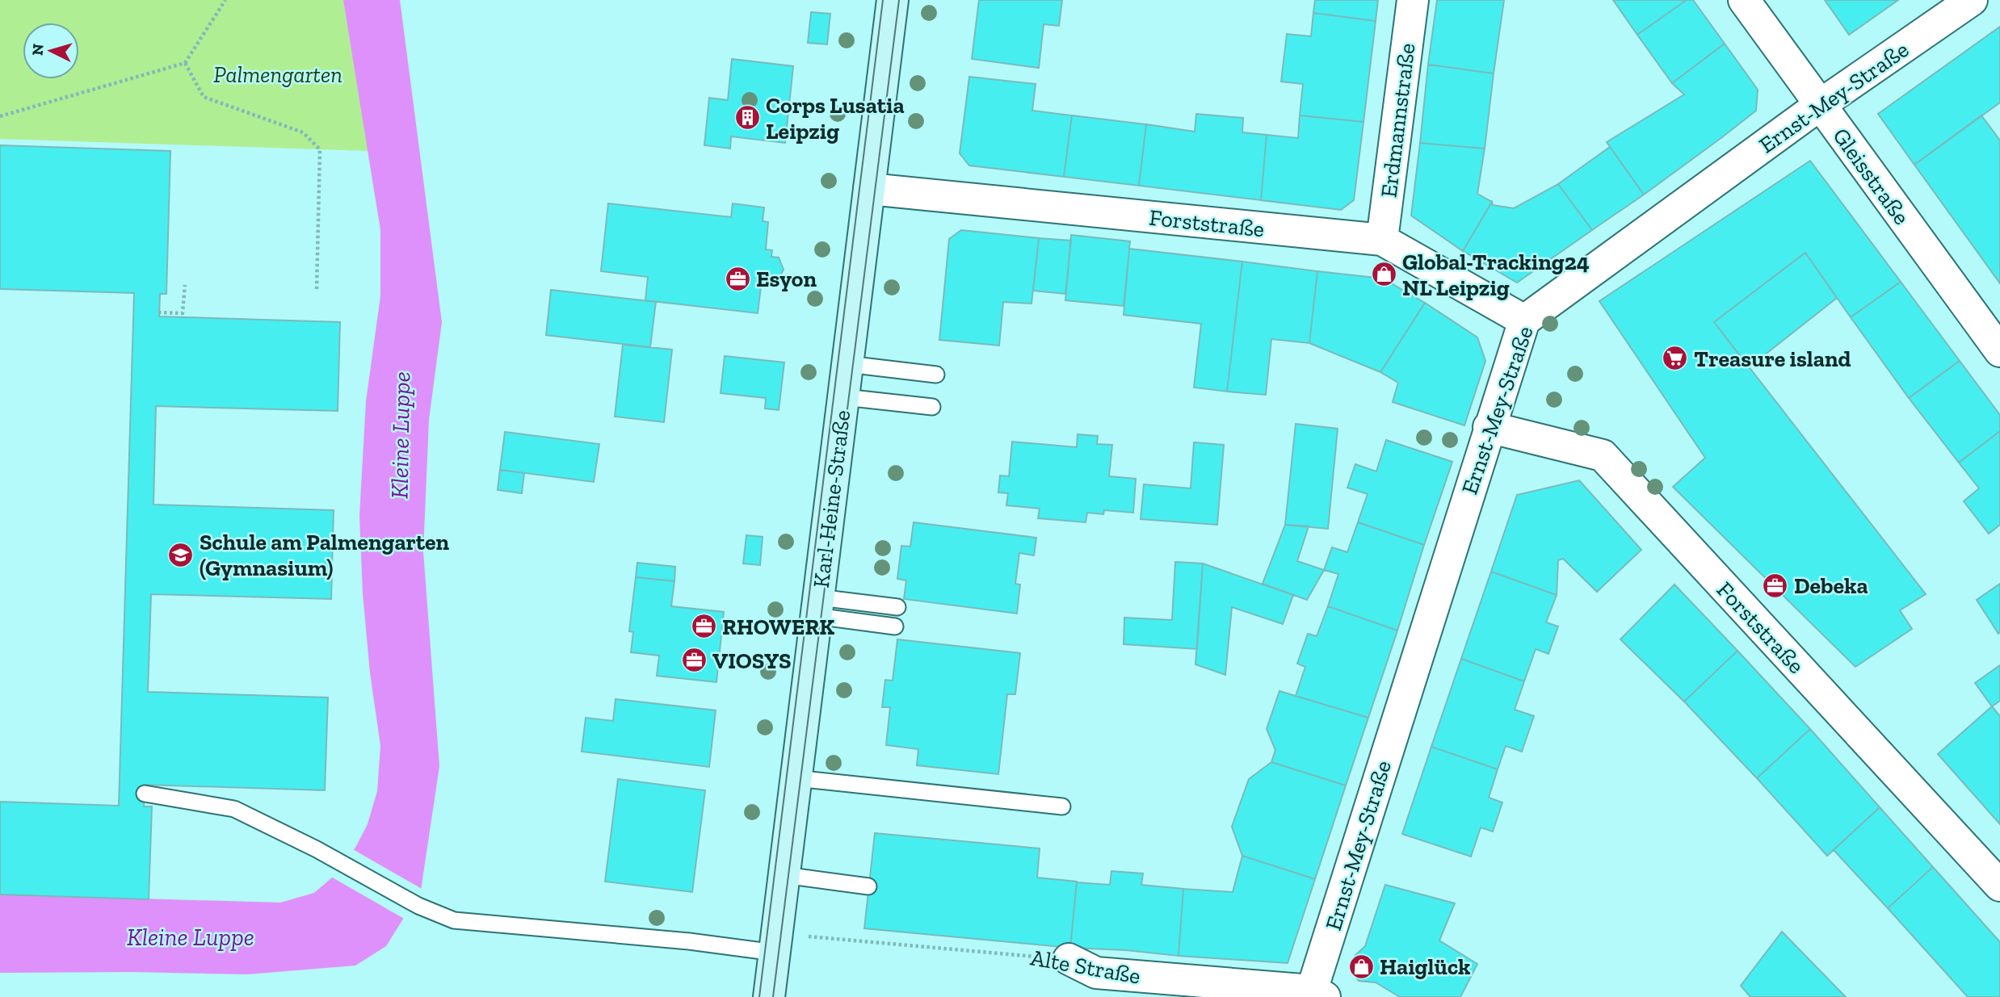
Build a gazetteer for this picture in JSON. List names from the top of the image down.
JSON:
{
  "streets": {
    "main road": ["Karl-Heine-Straße"],
    "street": [
      "Ernst-Mey-Straße",
      "Erdmannstraße",
      "Gleisstraße",
      "Forststraße",
      "Alte Straße"
    ]
  },
  "crossings": [
    ["Ernst-Mey-Straße", "Gleisstraße"],
    ["Ernst-Mey-Straße", "Forststraße"],
    ["Ernst-Mey-Straße", "Alte Straße"],
    ["Erdmannstraße", "Forststraße"],
    ["Forststraße", "Karl-Heine-Straße"],
    ["Karl-Heine-Straße", "Alte Straße"]
  ],
  "water": ["Kleine Luppe"],
  "parks": ["Palmengarten"],
  "places": {
    "building": ["Corps Lusatia Leipzig"],
    "shop": ["Global-Tracking24 NL Leipzig", "Haiglück"],
    "office": [
      "Esyon",
      "Debeka",
      "RHOWERK",
      "VIOSYS"
    ],
    "supermarket": ["Treasure island"],
    "school or university": ["Schule am Palmengarten (Gymnasium)"]
  },
  "north": "left"
}
